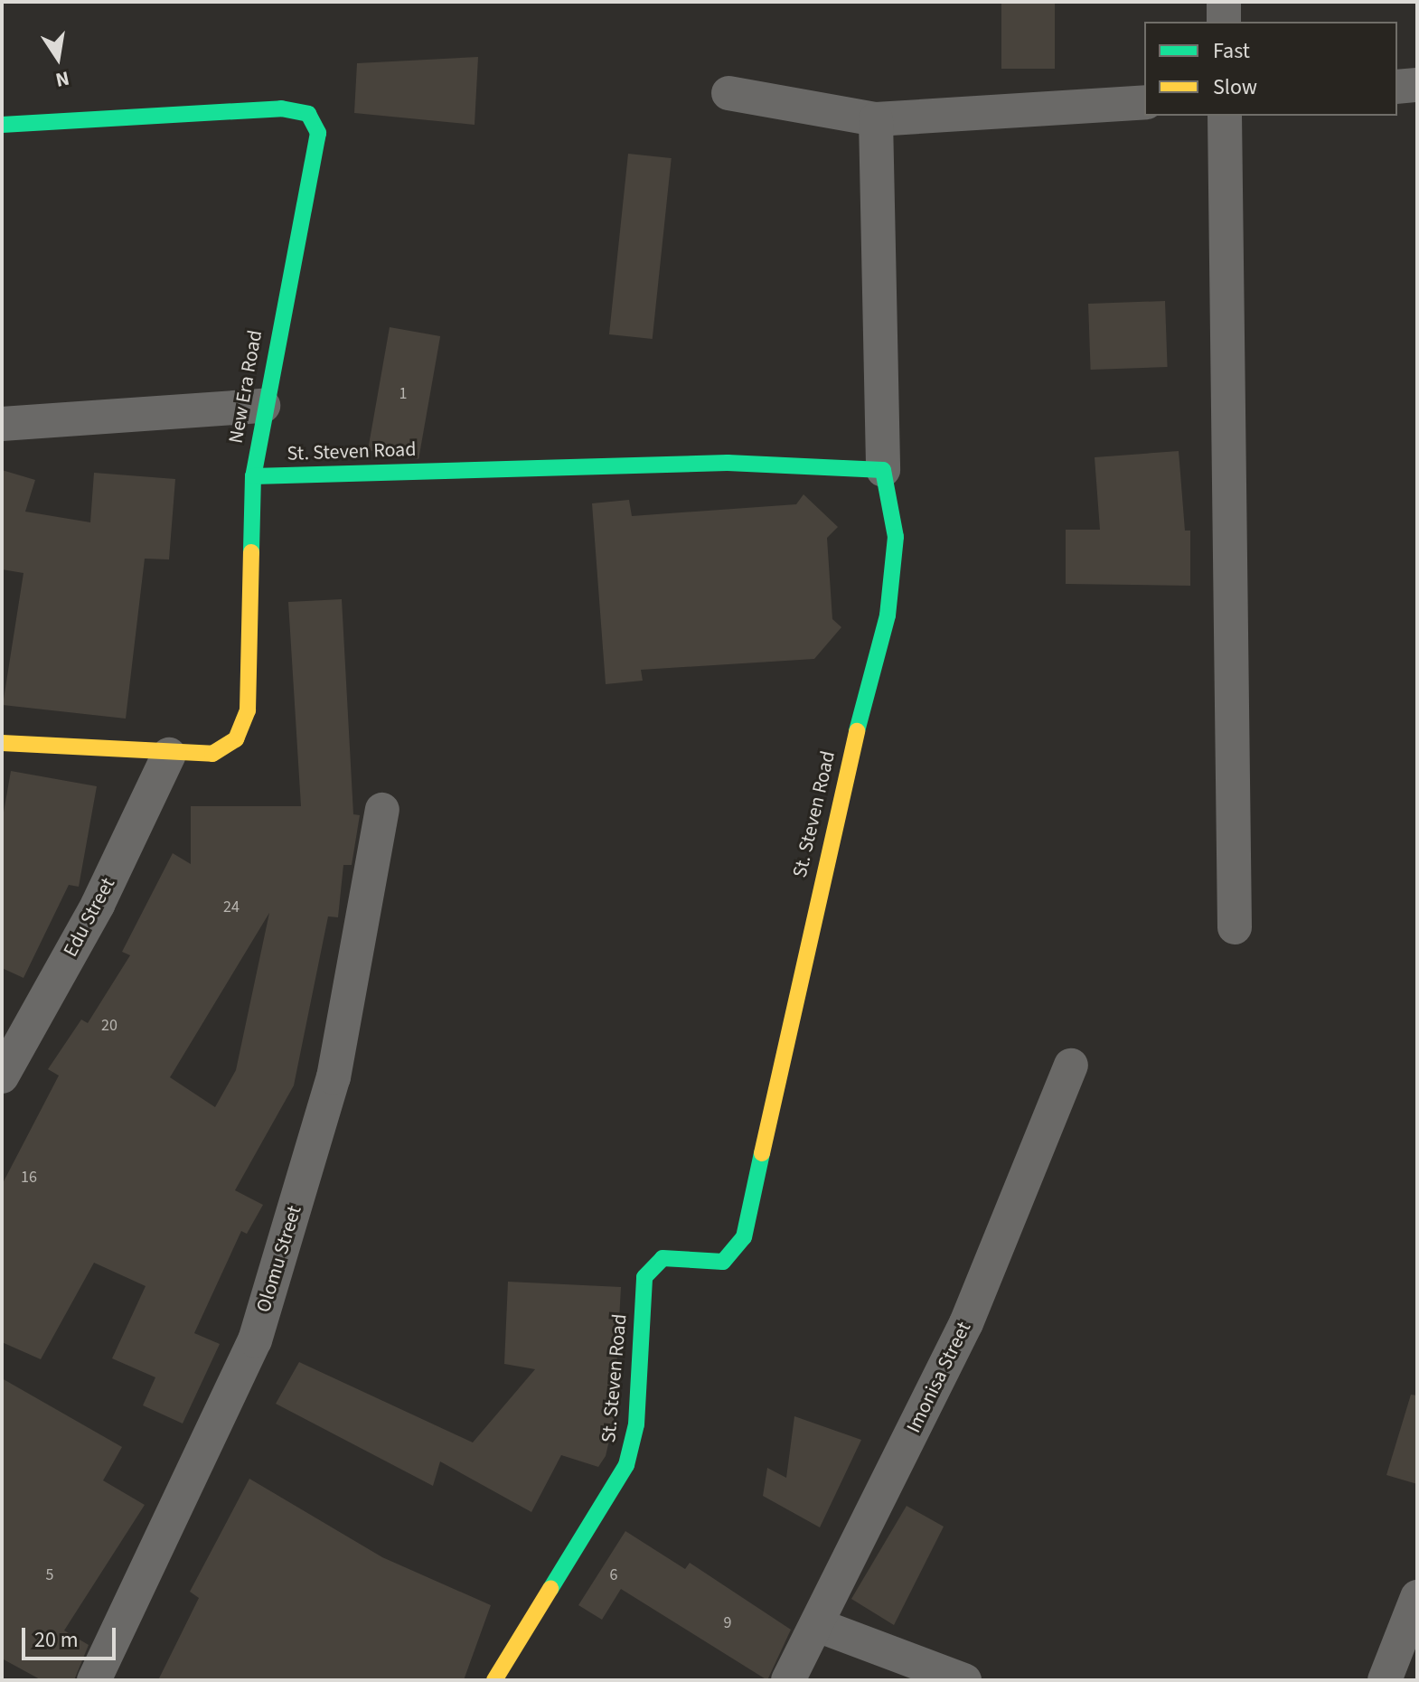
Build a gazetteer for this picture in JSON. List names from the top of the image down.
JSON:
{
  "streets": {
    "street": [
      "New Era Road",
      "St. Steven Road",
      "Edu Street",
      "Olomu Street",
      "Imonisa Street"
    ]
  },
  "crossings": [
    ["New Era Road", "St. Steven Road"],
    ["New Era Road", "Edu Street"]
  ],
  "house_numbers": [
    "1",
    "24",
    "20",
    "16",
    "5",
    "6",
    "9"
  ],
  "legend": ["Fast", "Slow"],
  "scale_bar": "20 m",
  "north": "bottom"
}
